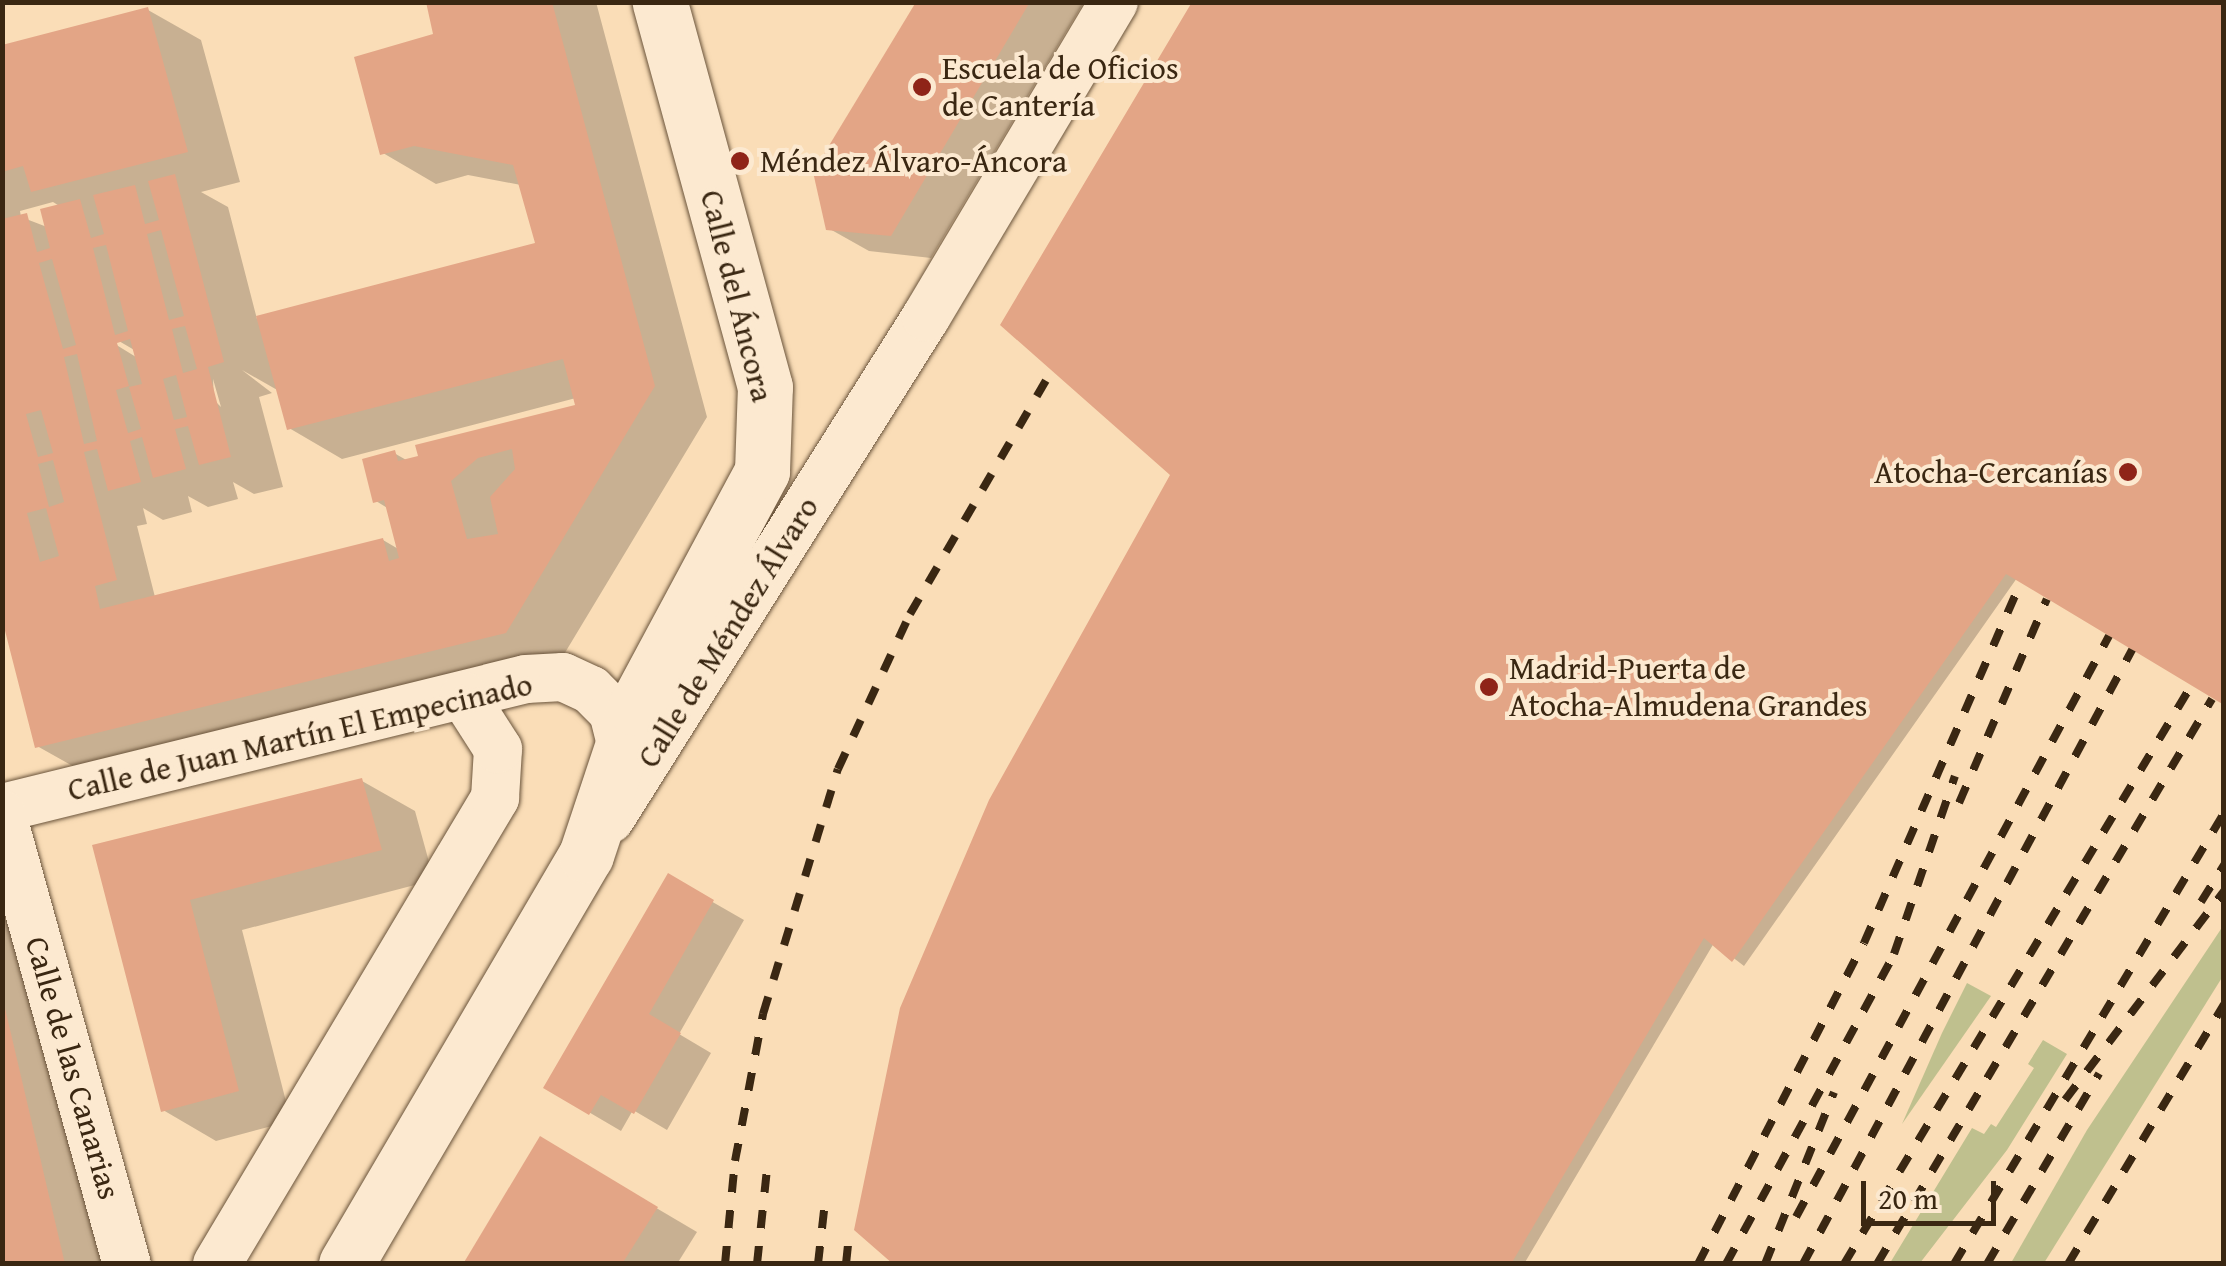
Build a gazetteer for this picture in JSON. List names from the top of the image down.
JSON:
{
  "streets": {
    "main road": ["Calle del Áncora", "Calle de Méndez Álvaro"],
    "street": ["Calle de Juan Martín El Empecinado", "Calle de las Canarias"]
  },
  "crossings": [
    ["Calle del Áncora", "Calle de Méndez Álvaro"],
    ["Calle del Áncora", "Calle de Juan Martín El Empecinado"],
    ["Calle de Juan Martín El Empecinado", "Calle de las Canarias"]
  ],
  "places": [
    "Escuela de Oficios de Cantería",
    "Méndez Álvaro-Áncora",
    "Atocha-Cercanías",
    "Madrid-Puerta de Atocha-Almudena Grandes"
  ],
  "scale_bar": "20 m"
}
